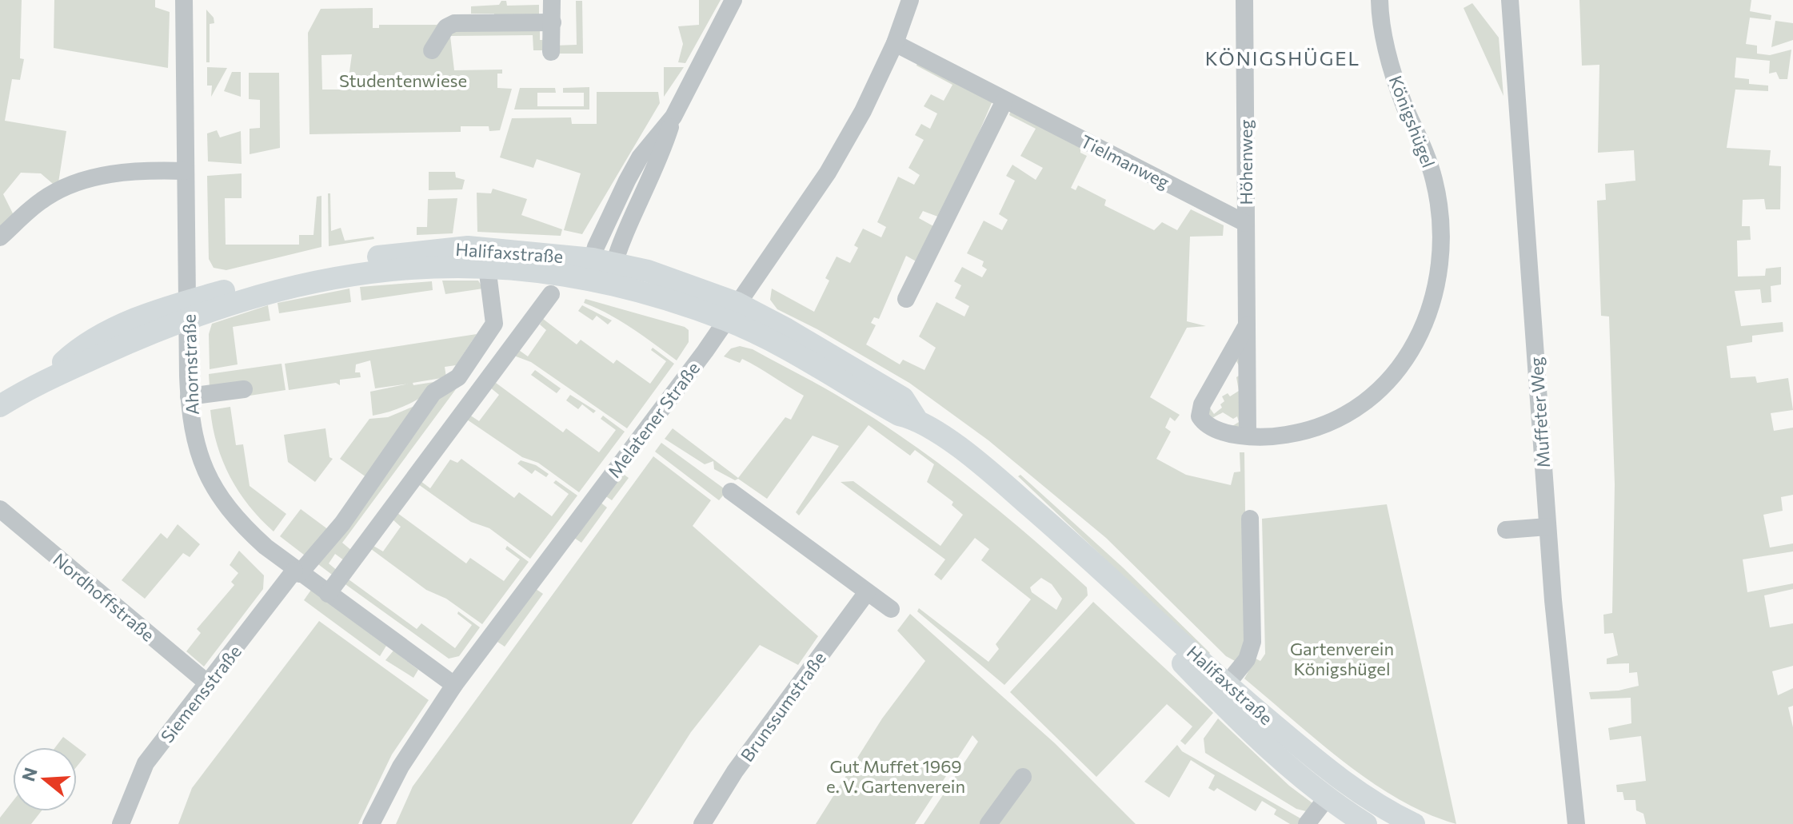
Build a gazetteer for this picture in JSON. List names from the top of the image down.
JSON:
{
  "streets": {
    "main road": ["Halifaxstraße"],
    "street": [
      "Königshügel",
      "Tielmanweg",
      "Höhenweg",
      "Ahornstraße",
      "Muffeter Weg",
      "Melatener Straße",
      "Nordhoffstraße",
      "Siemensstraße",
      "Brunssumstraße"
    ]
  },
  "crossings": [
    ["Königshügel", "Höhenweg"],
    ["Tielmanweg", "Höhenweg"],
    ["Tielmanweg", "Melatener Straße"],
    ["Halifaxstraße", "Ahornstraße"],
    ["Halifaxstraße", "Melatener Straße"],
    ["Halifaxstraße", "Siemensstraße"],
    ["Ahornstraße", "Melatener Straße"],
    ["Ahornstraße", "Siemensstraße"],
    ["Nordhoffstraße", "Siemensstraße"]
  ],
  "districts": ["KÖNIGSHÜGEL"],
  "parks": ["Studentenwiese", "Gartenverein Königshügel", "Gut Muffet 1969 e. V. Gartenverein"],
  "north": "left"
}
